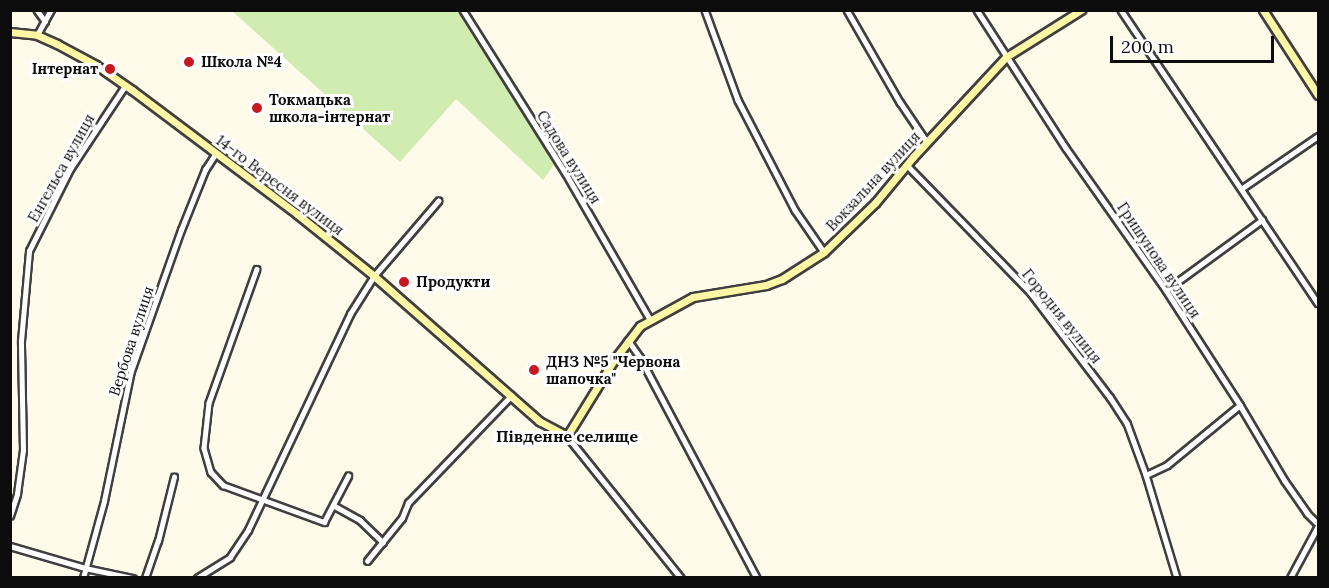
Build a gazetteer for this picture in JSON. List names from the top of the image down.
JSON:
{
  "streets": {
    "street": [
      "Садова вулиця",
      "Енгельса вулиця",
      "Вокзальна вулиця",
      "14-го Вересня вулиця",
      "Гришунова вулиця",
      "Городня вулиця",
      "Вербова вулиця"
    ]
  },
  "crossings": [
    ["Садова вулиця", "Вокзальна вулиця"],
    ["Енгельса вулиця", "14-го Вересня вулиця"],
    ["Вокзальна вулиця", "14-го Вересня вулиця"],
    ["Вокзальна вулиця", "Гришунова вулиця"],
    ["Вокзальна вулиця", "Городня вулиця"],
    ["14-го Вересня вулиця", "Вербова вулиця"]
  ],
  "districts": ["Південне селище"],
  "places": [
    "Школа №4",
    "Інтернат",
    "Токмацька школа-інтернат",
    "Продукти",
    "ДНЗ №5 \"Червона шапочка\""
  ],
  "scale_bar": "200 m"
}
